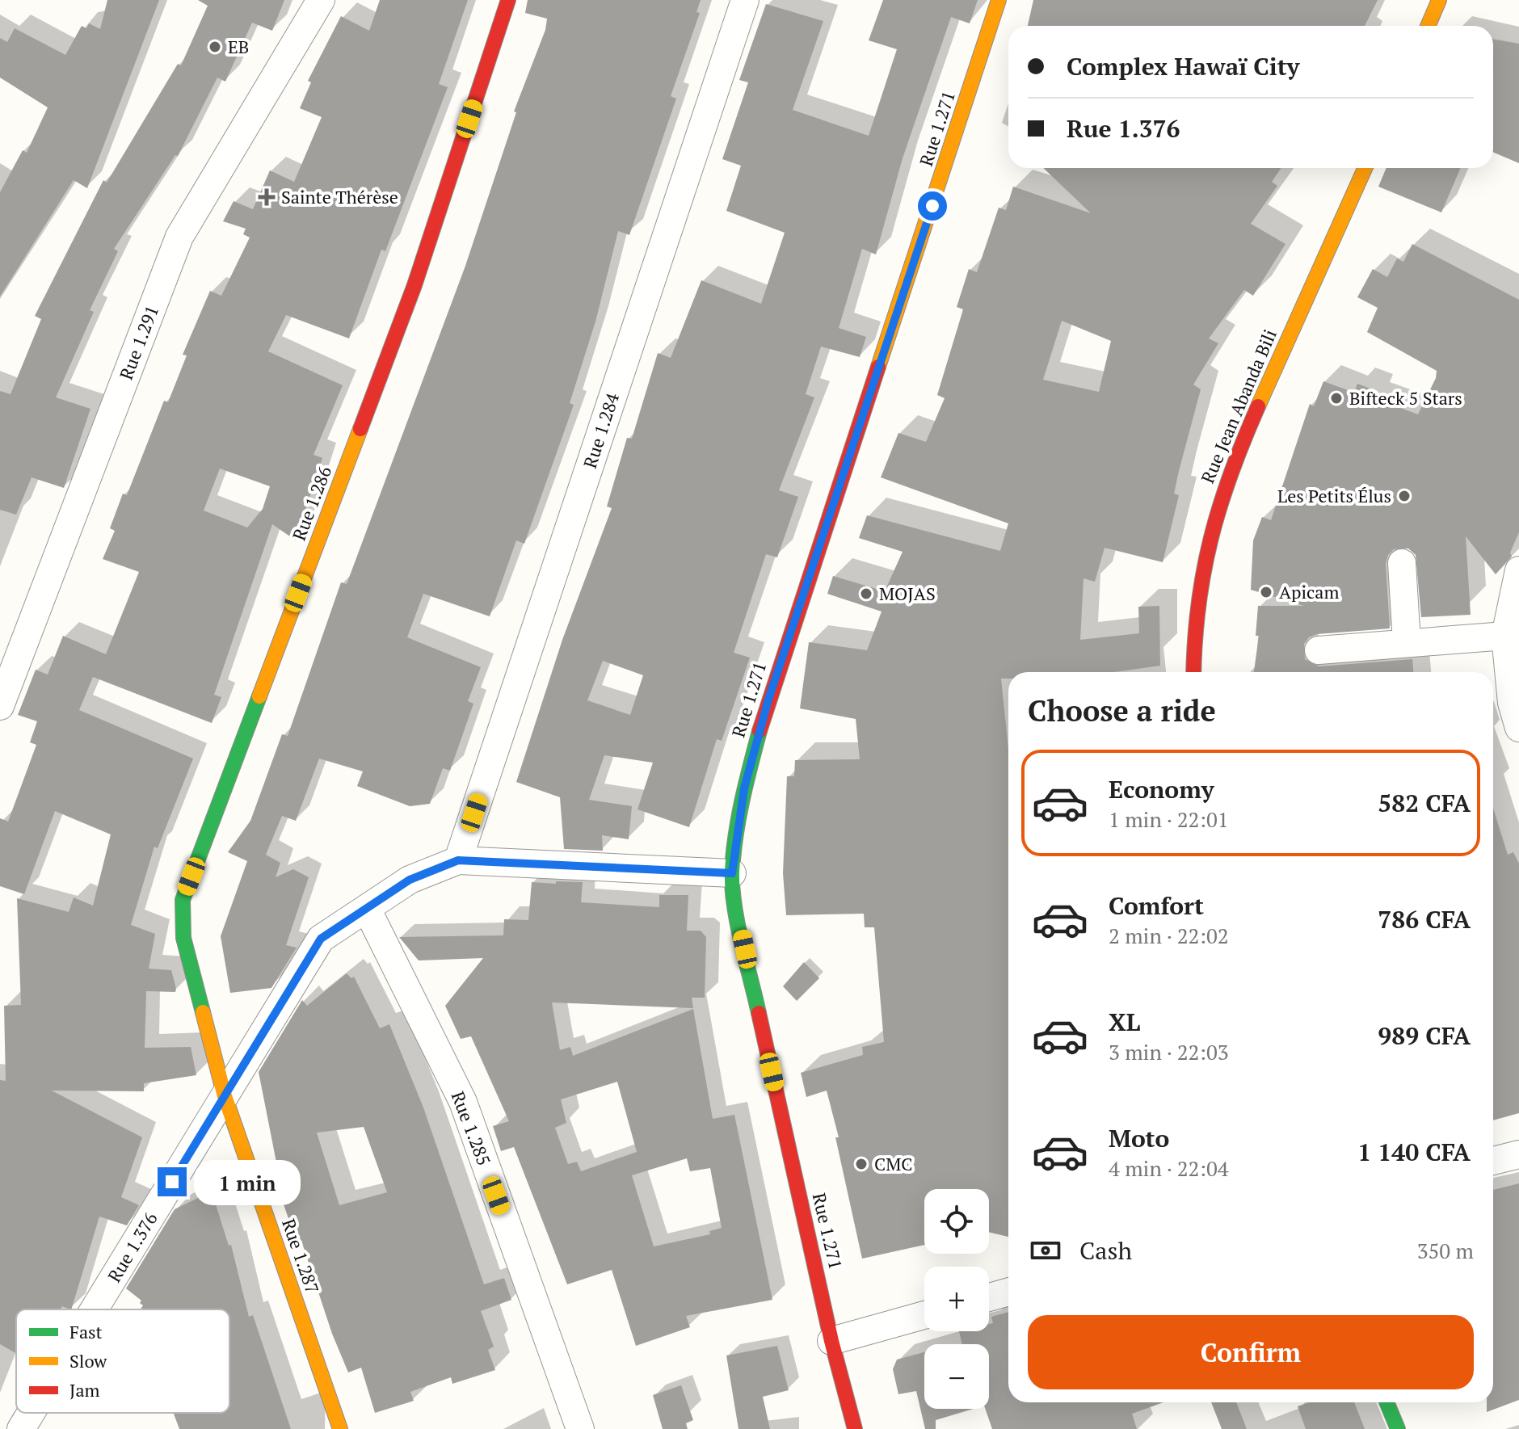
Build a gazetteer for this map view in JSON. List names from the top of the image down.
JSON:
{
  "streets": {
    "street": [
      "Rue 1.271",
      "Rue 1.291",
      "Rue Jean Abanda Bili",
      "Rue 1.284",
      "Rue 1.286",
      "Rue 1.285",
      "Rue 1.376",
      "Rue 1.287"
    ]
  },
  "crossings": [
    ["Rue 1.271", "Rue 1.376"],
    ["Rue 1.284", "Rue 1.376"],
    ["Rue 1.286", "Rue 1.376"],
    ["Rue 1.286", "Rue 1.287"],
    ["Rue 1.285", "Rue 1.376"],
    ["Rue 1.376", "Rue 1.287"]
  ],
  "places": {
    "other": [
      "EB",
      "Bifteck 5 Stars",
      "Les Petits Élus",
      "Apicam",
      "MOJAS",
      "CMC"
    ],
    "health": ["Sainte Thérèse"]
  },
  "legend": ["Fast", "Slow", "Jam"],
  "page": {
    "banner": ["Complex Hawaï City", "Rue 1.376"],
    "heading": "Choose a ride",
    "list": [
      {
        "name": "Economy",
        "note": "1 min · 22:01",
        "value": "582 CFA"
      },
      {
        "name": "Comfort",
        "note": "2 min · 22:02",
        "value": "786 CFA"
      },
      {
        "name": "XL",
        "note": "3 min · 22:03",
        "value": "989 CFA"
      },
      {
        "name": "Moto",
        "note": "4 min · 22:04",
        "value": "1 140 CFA"
      }
    ],
    "bubble": "1 min",
    "map_buttons": ["+", "−"],
    "pay": ["Cash", "350 m"],
    "buttons": "Confirm"
  }
}
